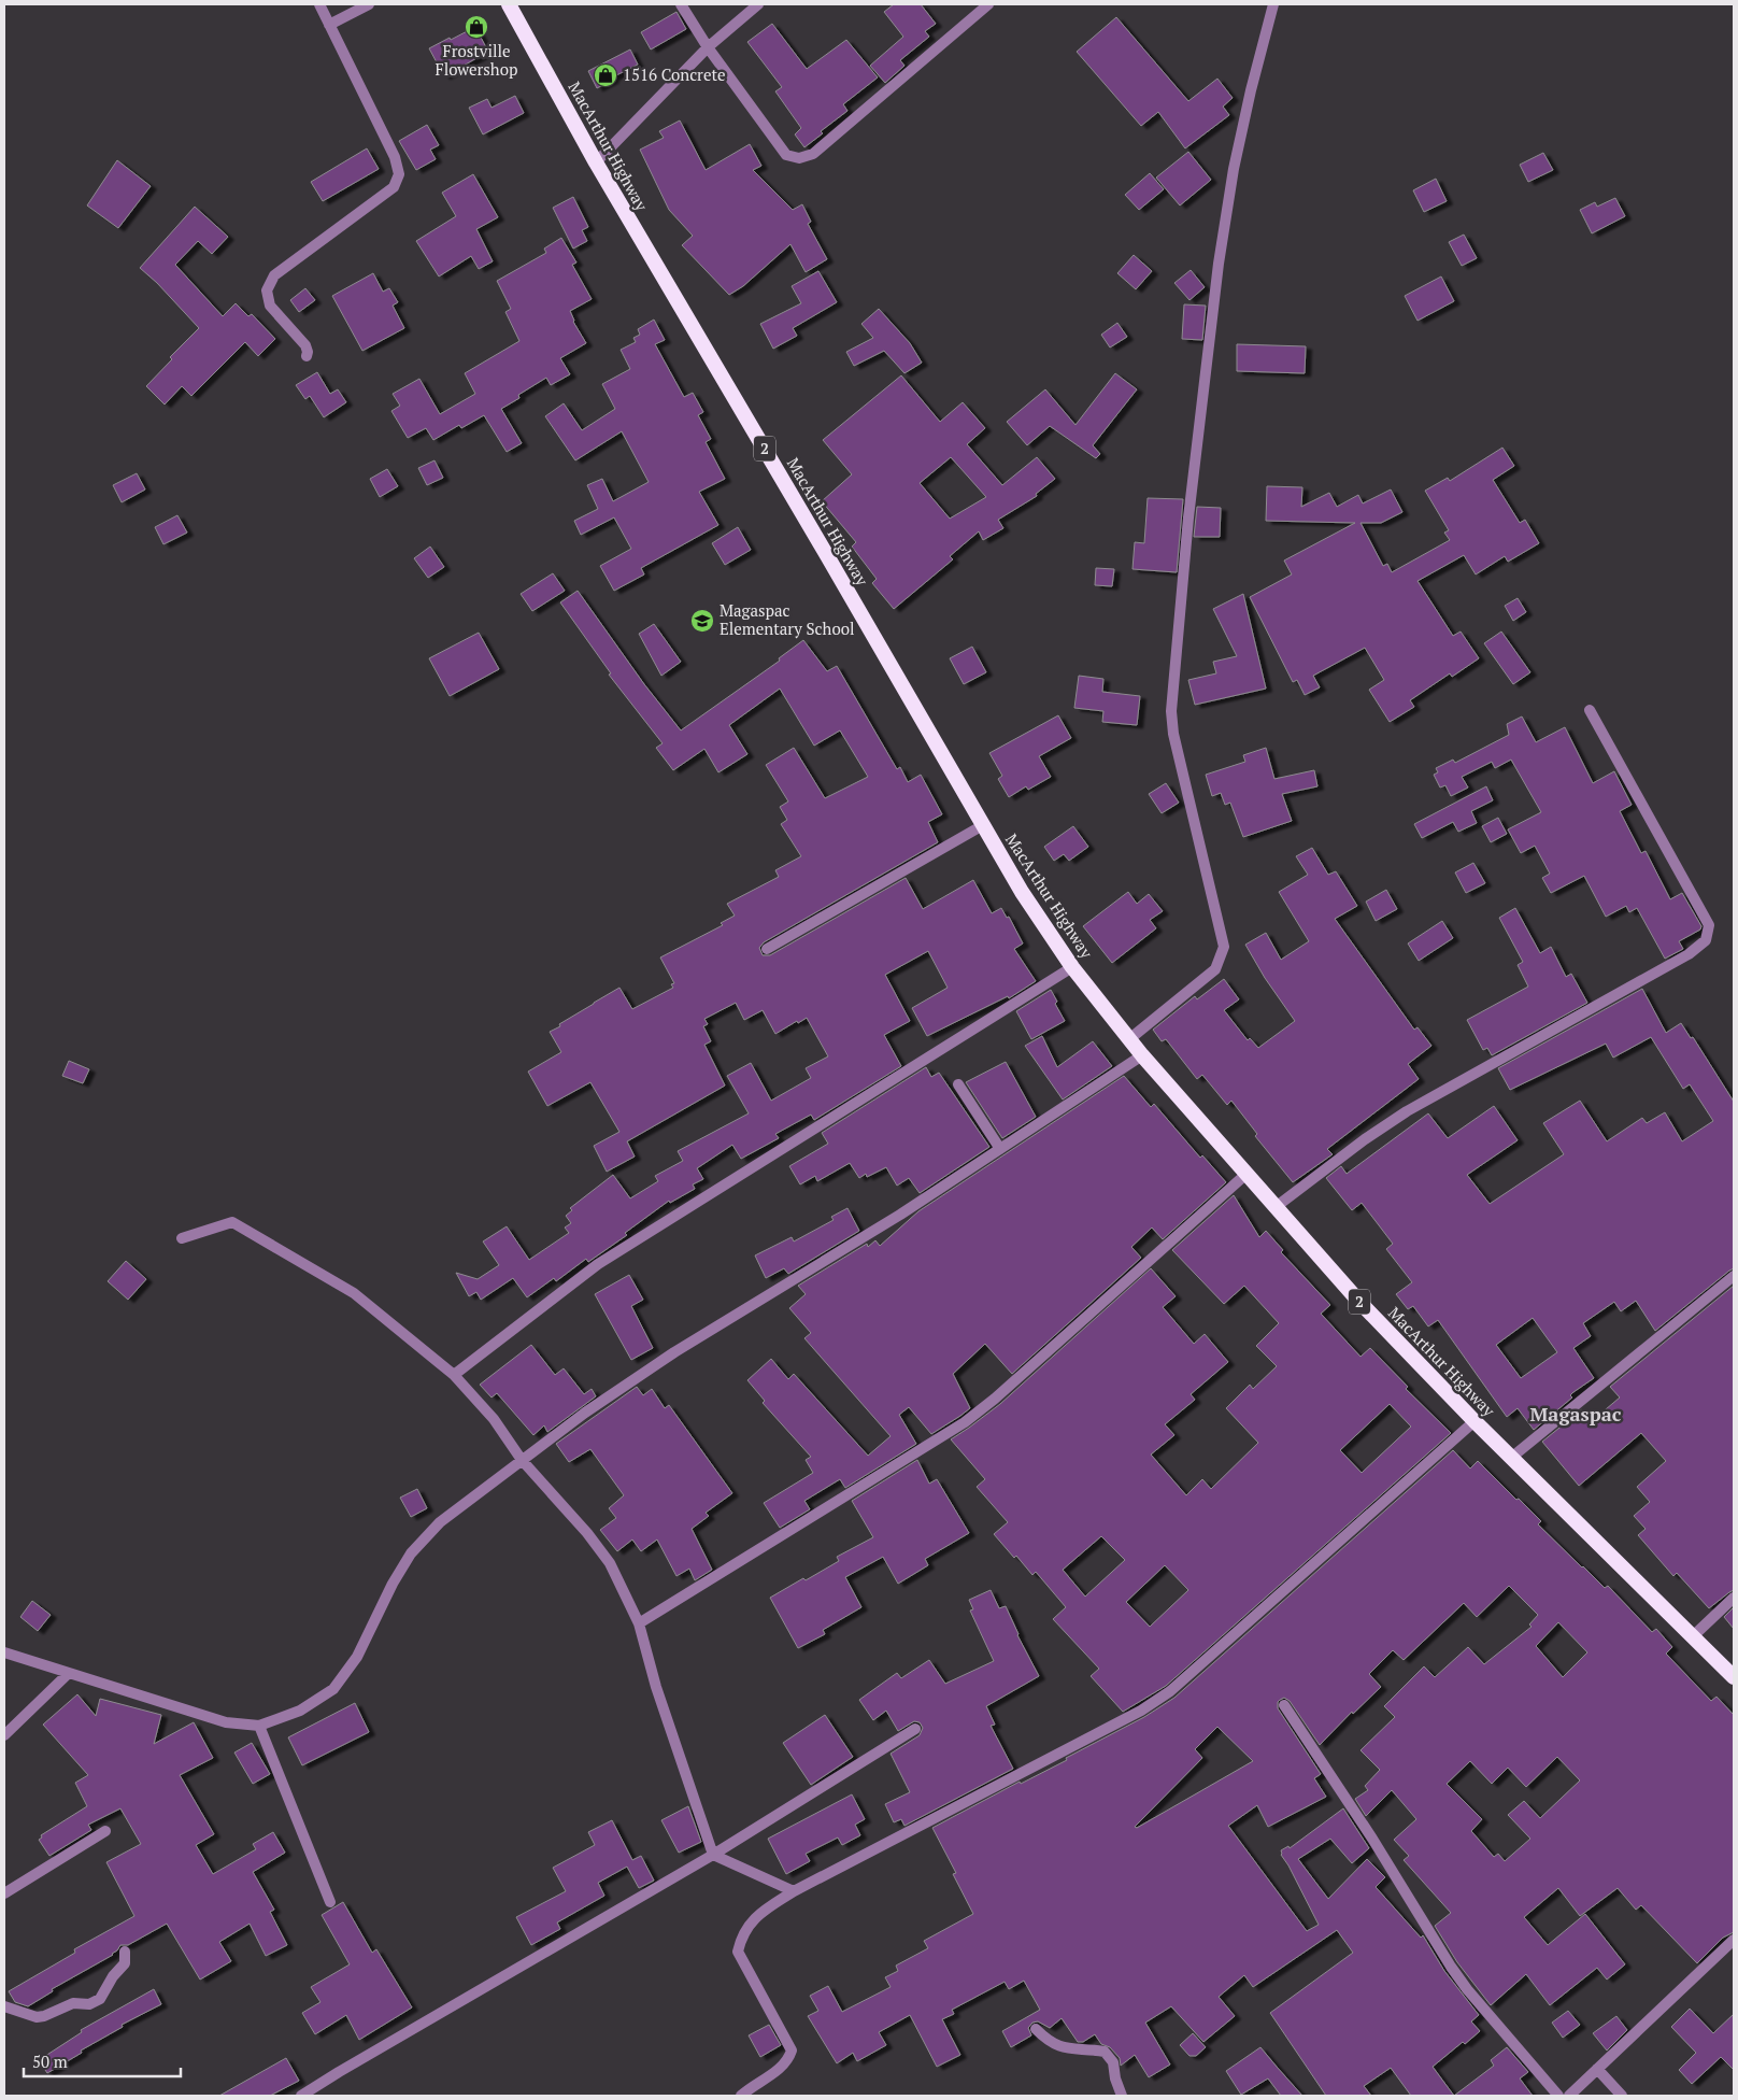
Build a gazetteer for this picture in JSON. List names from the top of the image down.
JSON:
{
  "streets": {
    "highway": ["MacArthur Highway", "2"]
  },
  "districts": ["Magaspac"],
  "places": {
    "shop": ["Frostville Flowershop", "1516 Concrete"],
    "school or university": ["Magaspac Elementary School"]
  },
  "scale_bar": "50 m"
}
